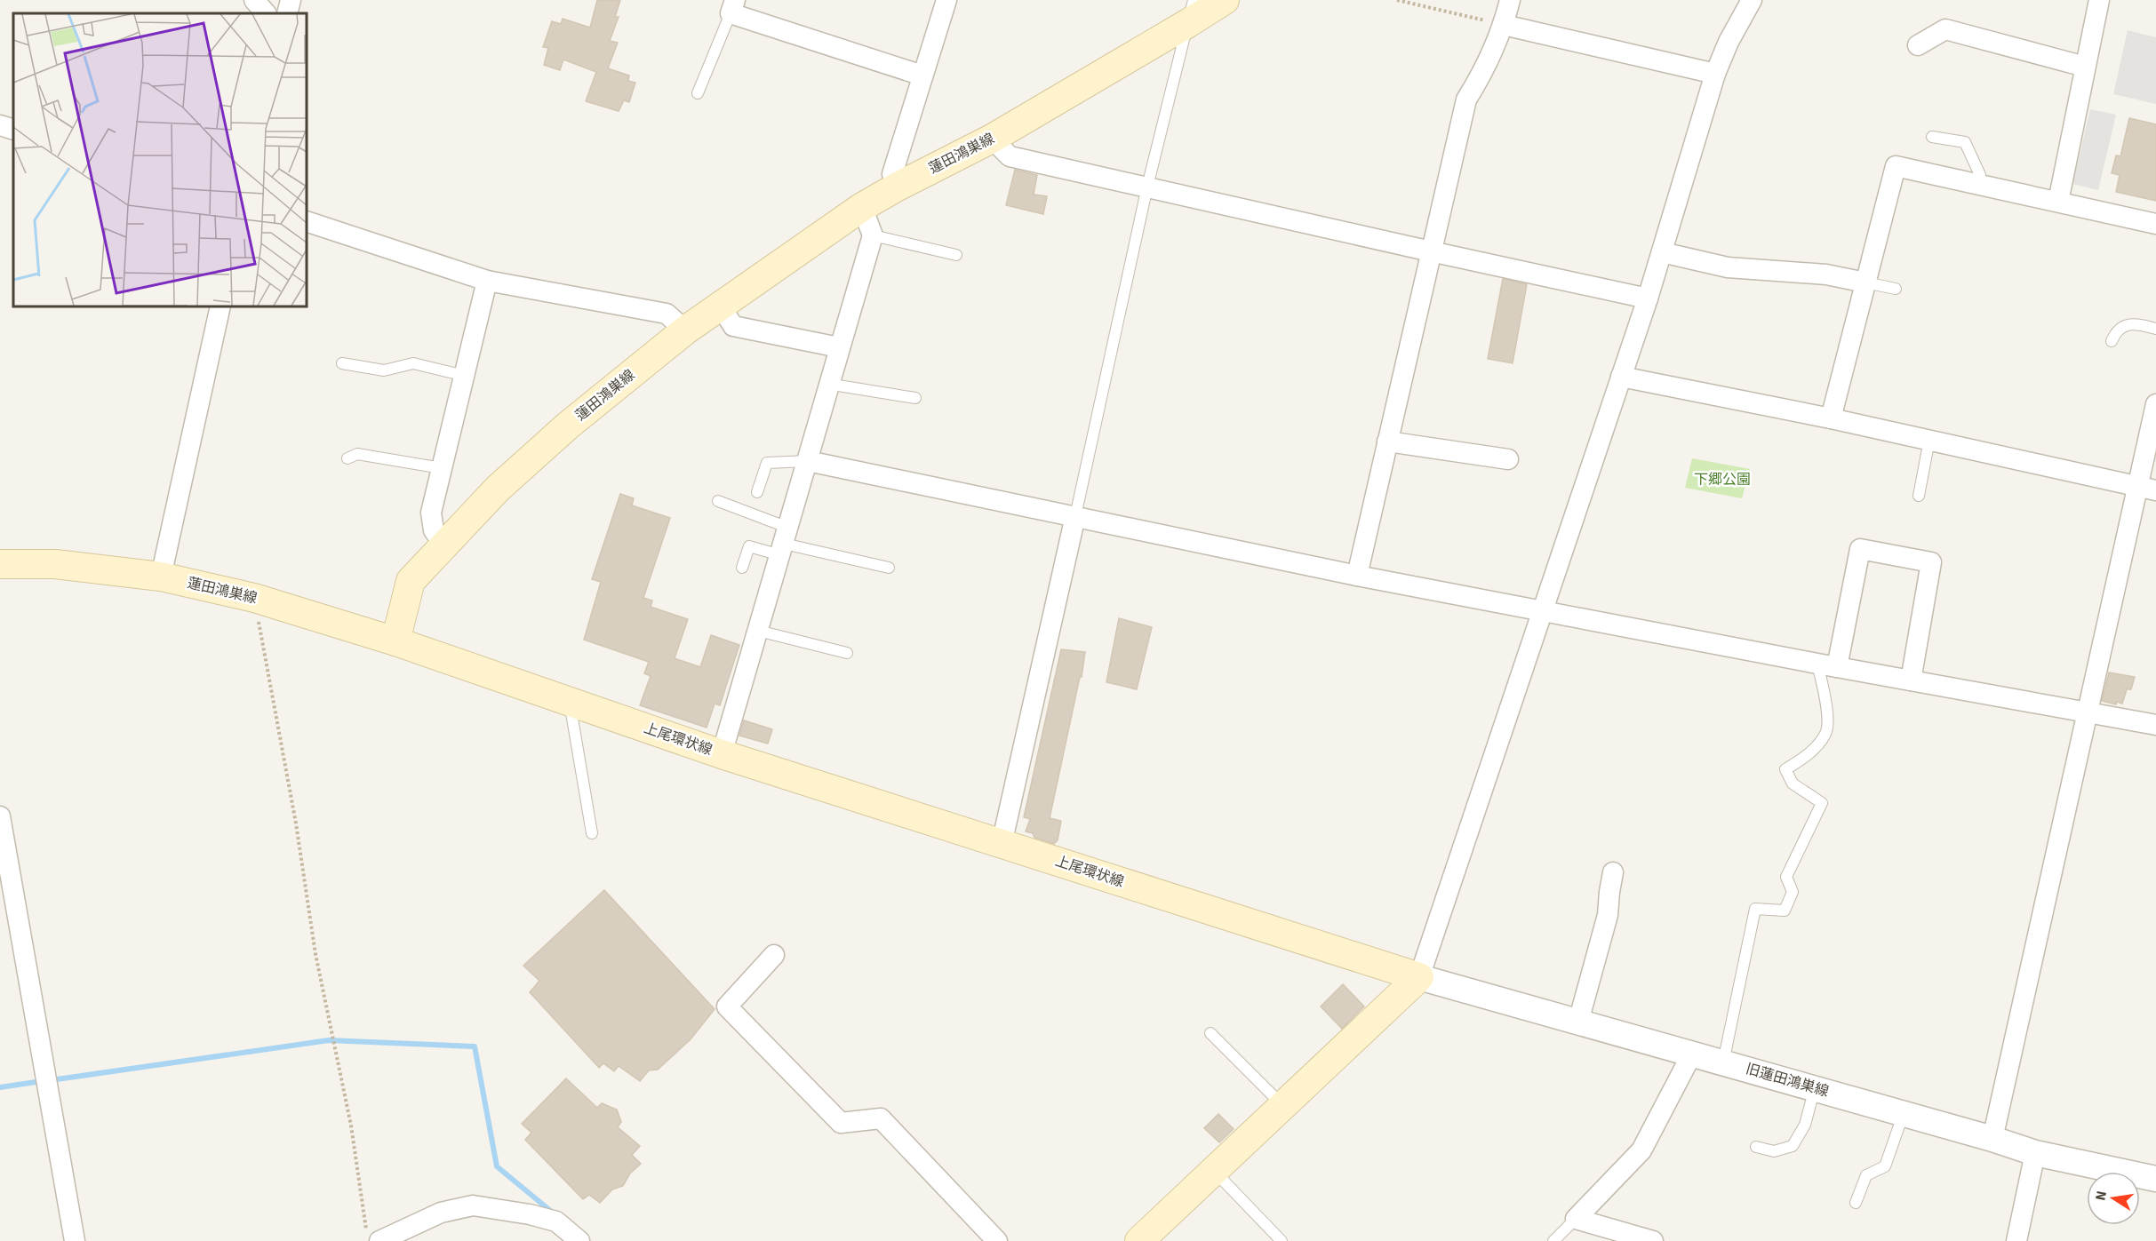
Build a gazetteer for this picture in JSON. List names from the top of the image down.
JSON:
{
  "streets": {
    "main road": ["蓮田鴻巣線", "上尾環状線"],
    "street": ["旧蓮田鴻巣線"]
  },
  "crossings": [
    ["蓮田鴻巣線", "上尾環状線"],
    ["上尾環状線", "旧蓮田鴻巣線"]
  ],
  "parks": ["下郷公園"],
  "north": "left"
}
